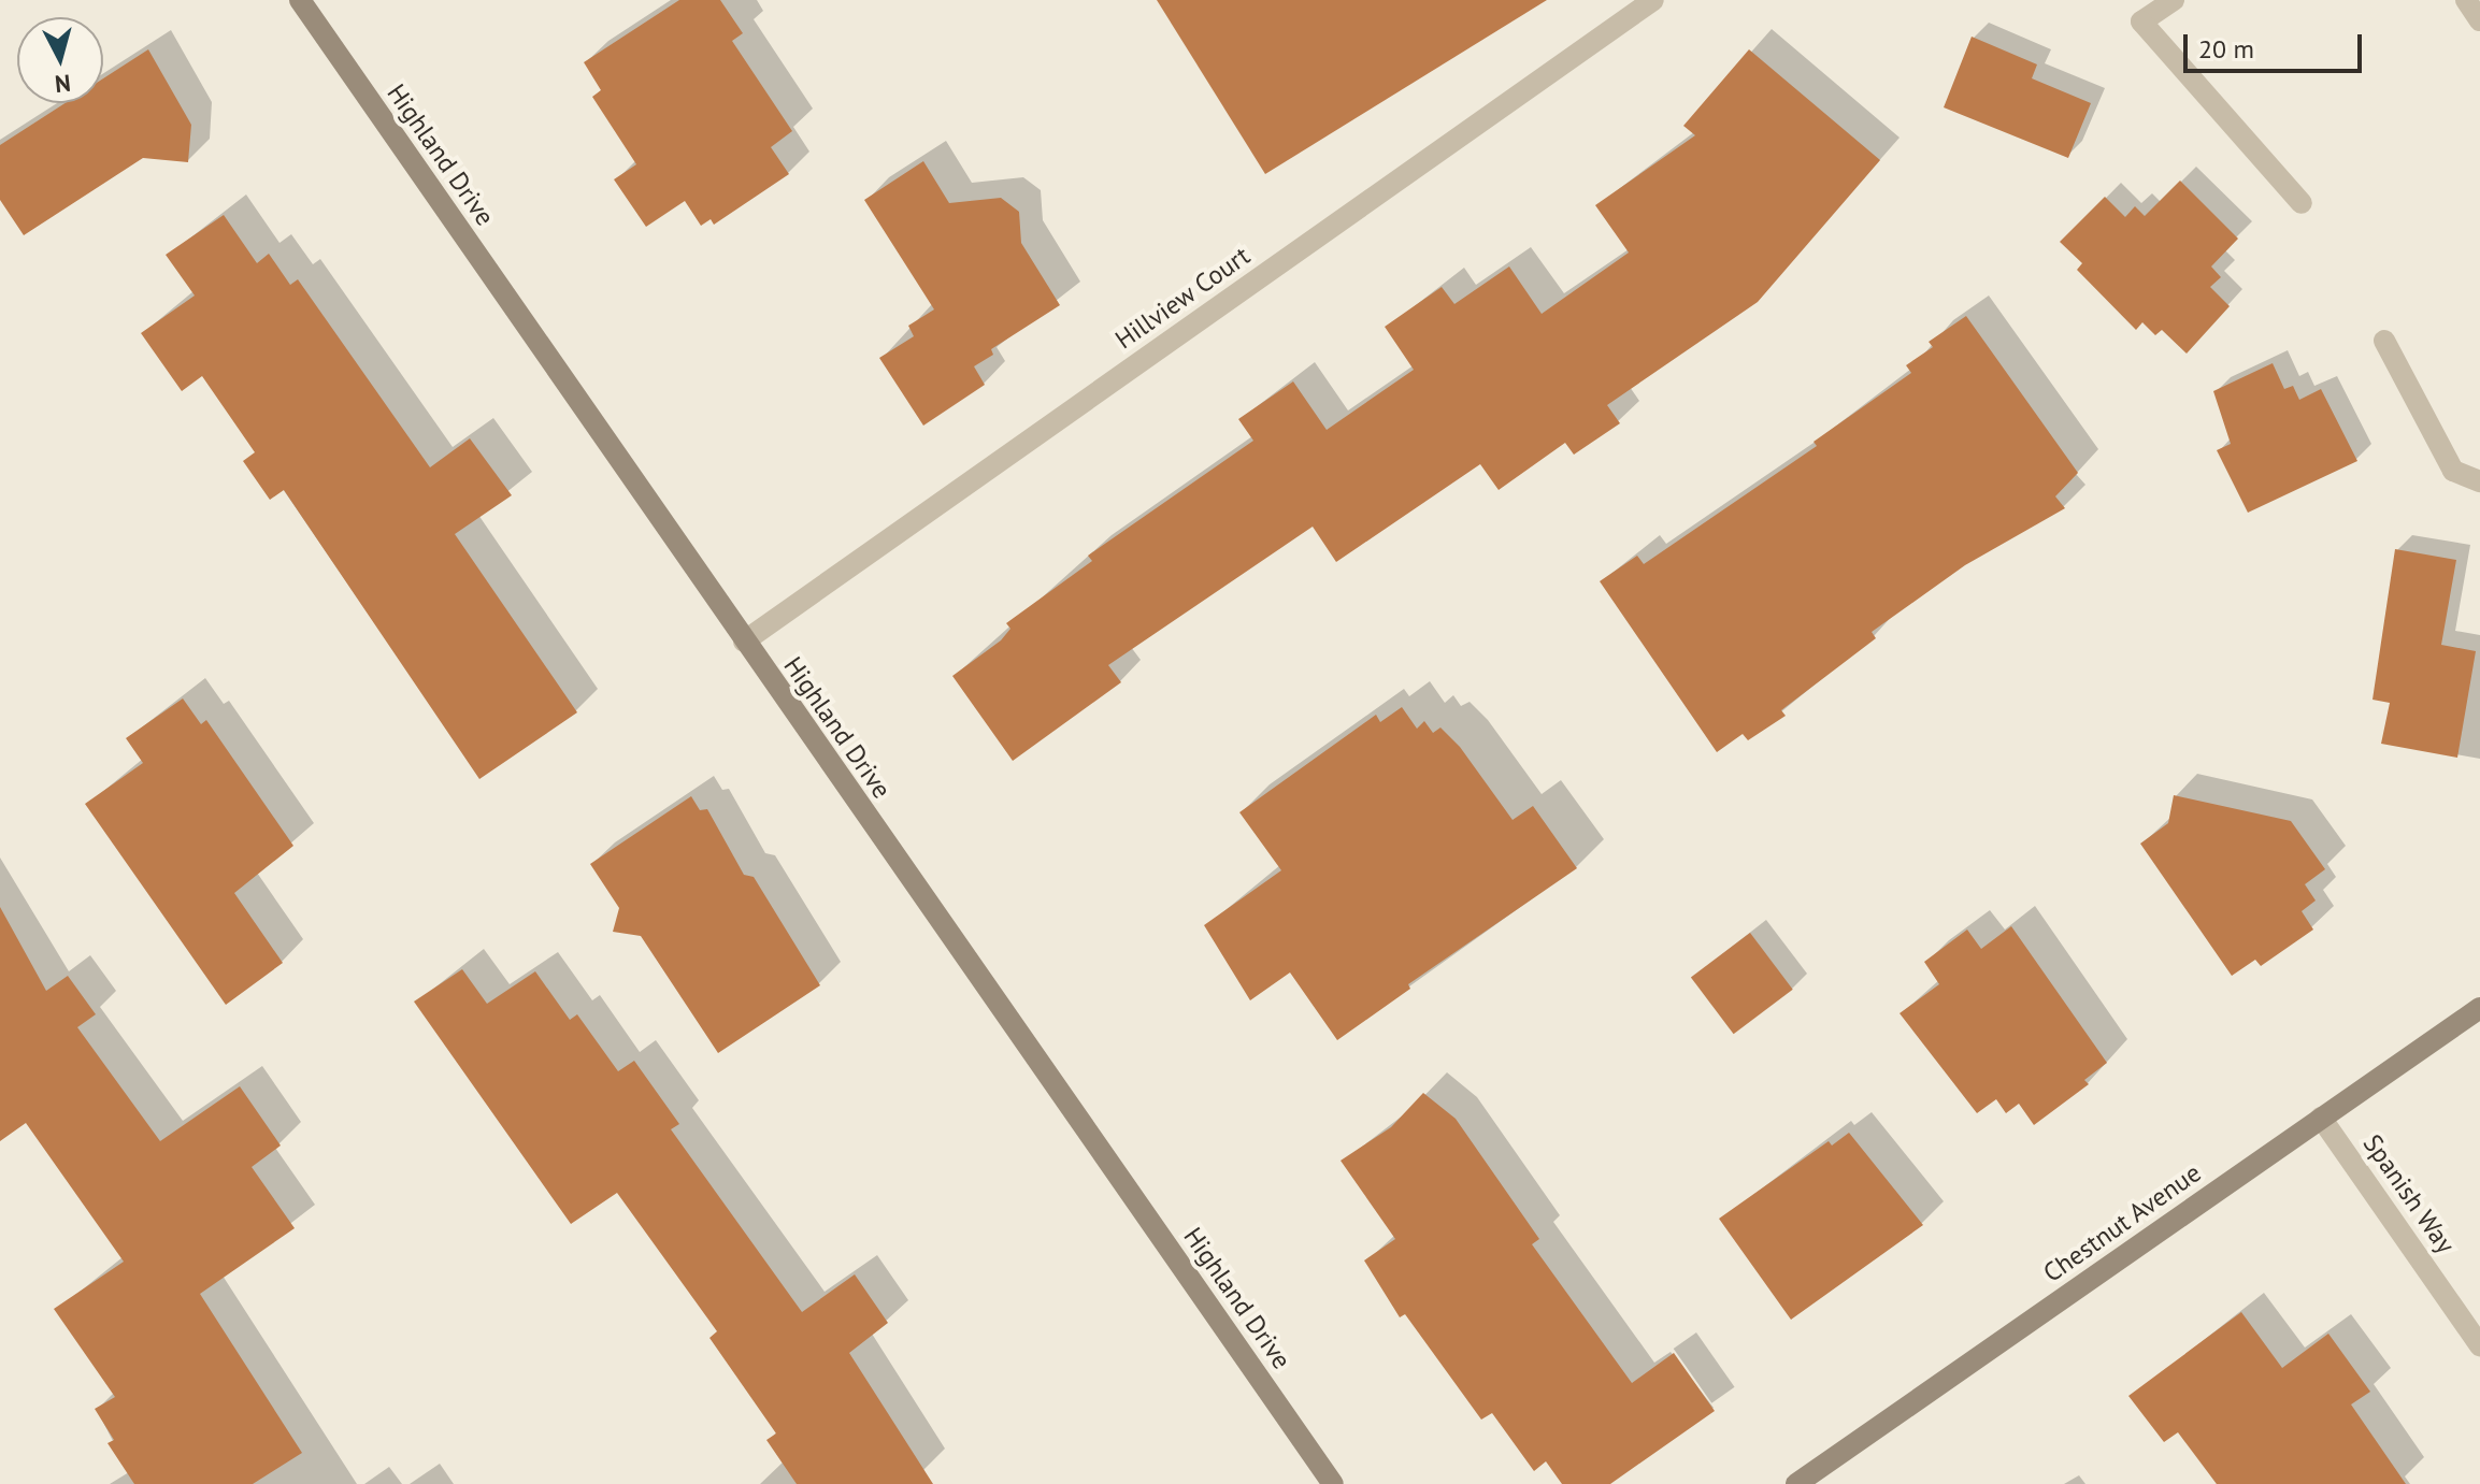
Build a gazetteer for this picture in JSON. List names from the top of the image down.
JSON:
{
  "streets": {
    "street": [
      "Highland Drive",
      "Hillview Court",
      "Spanish Way",
      "Chestnut Avenue"
    ]
  },
  "crossings": [
    ["Highland Drive", "Hillview Court"],
    ["Spanish Way", "Chestnut Avenue"]
  ],
  "scale_bar": "20 m",
  "north": "bottom"
}
